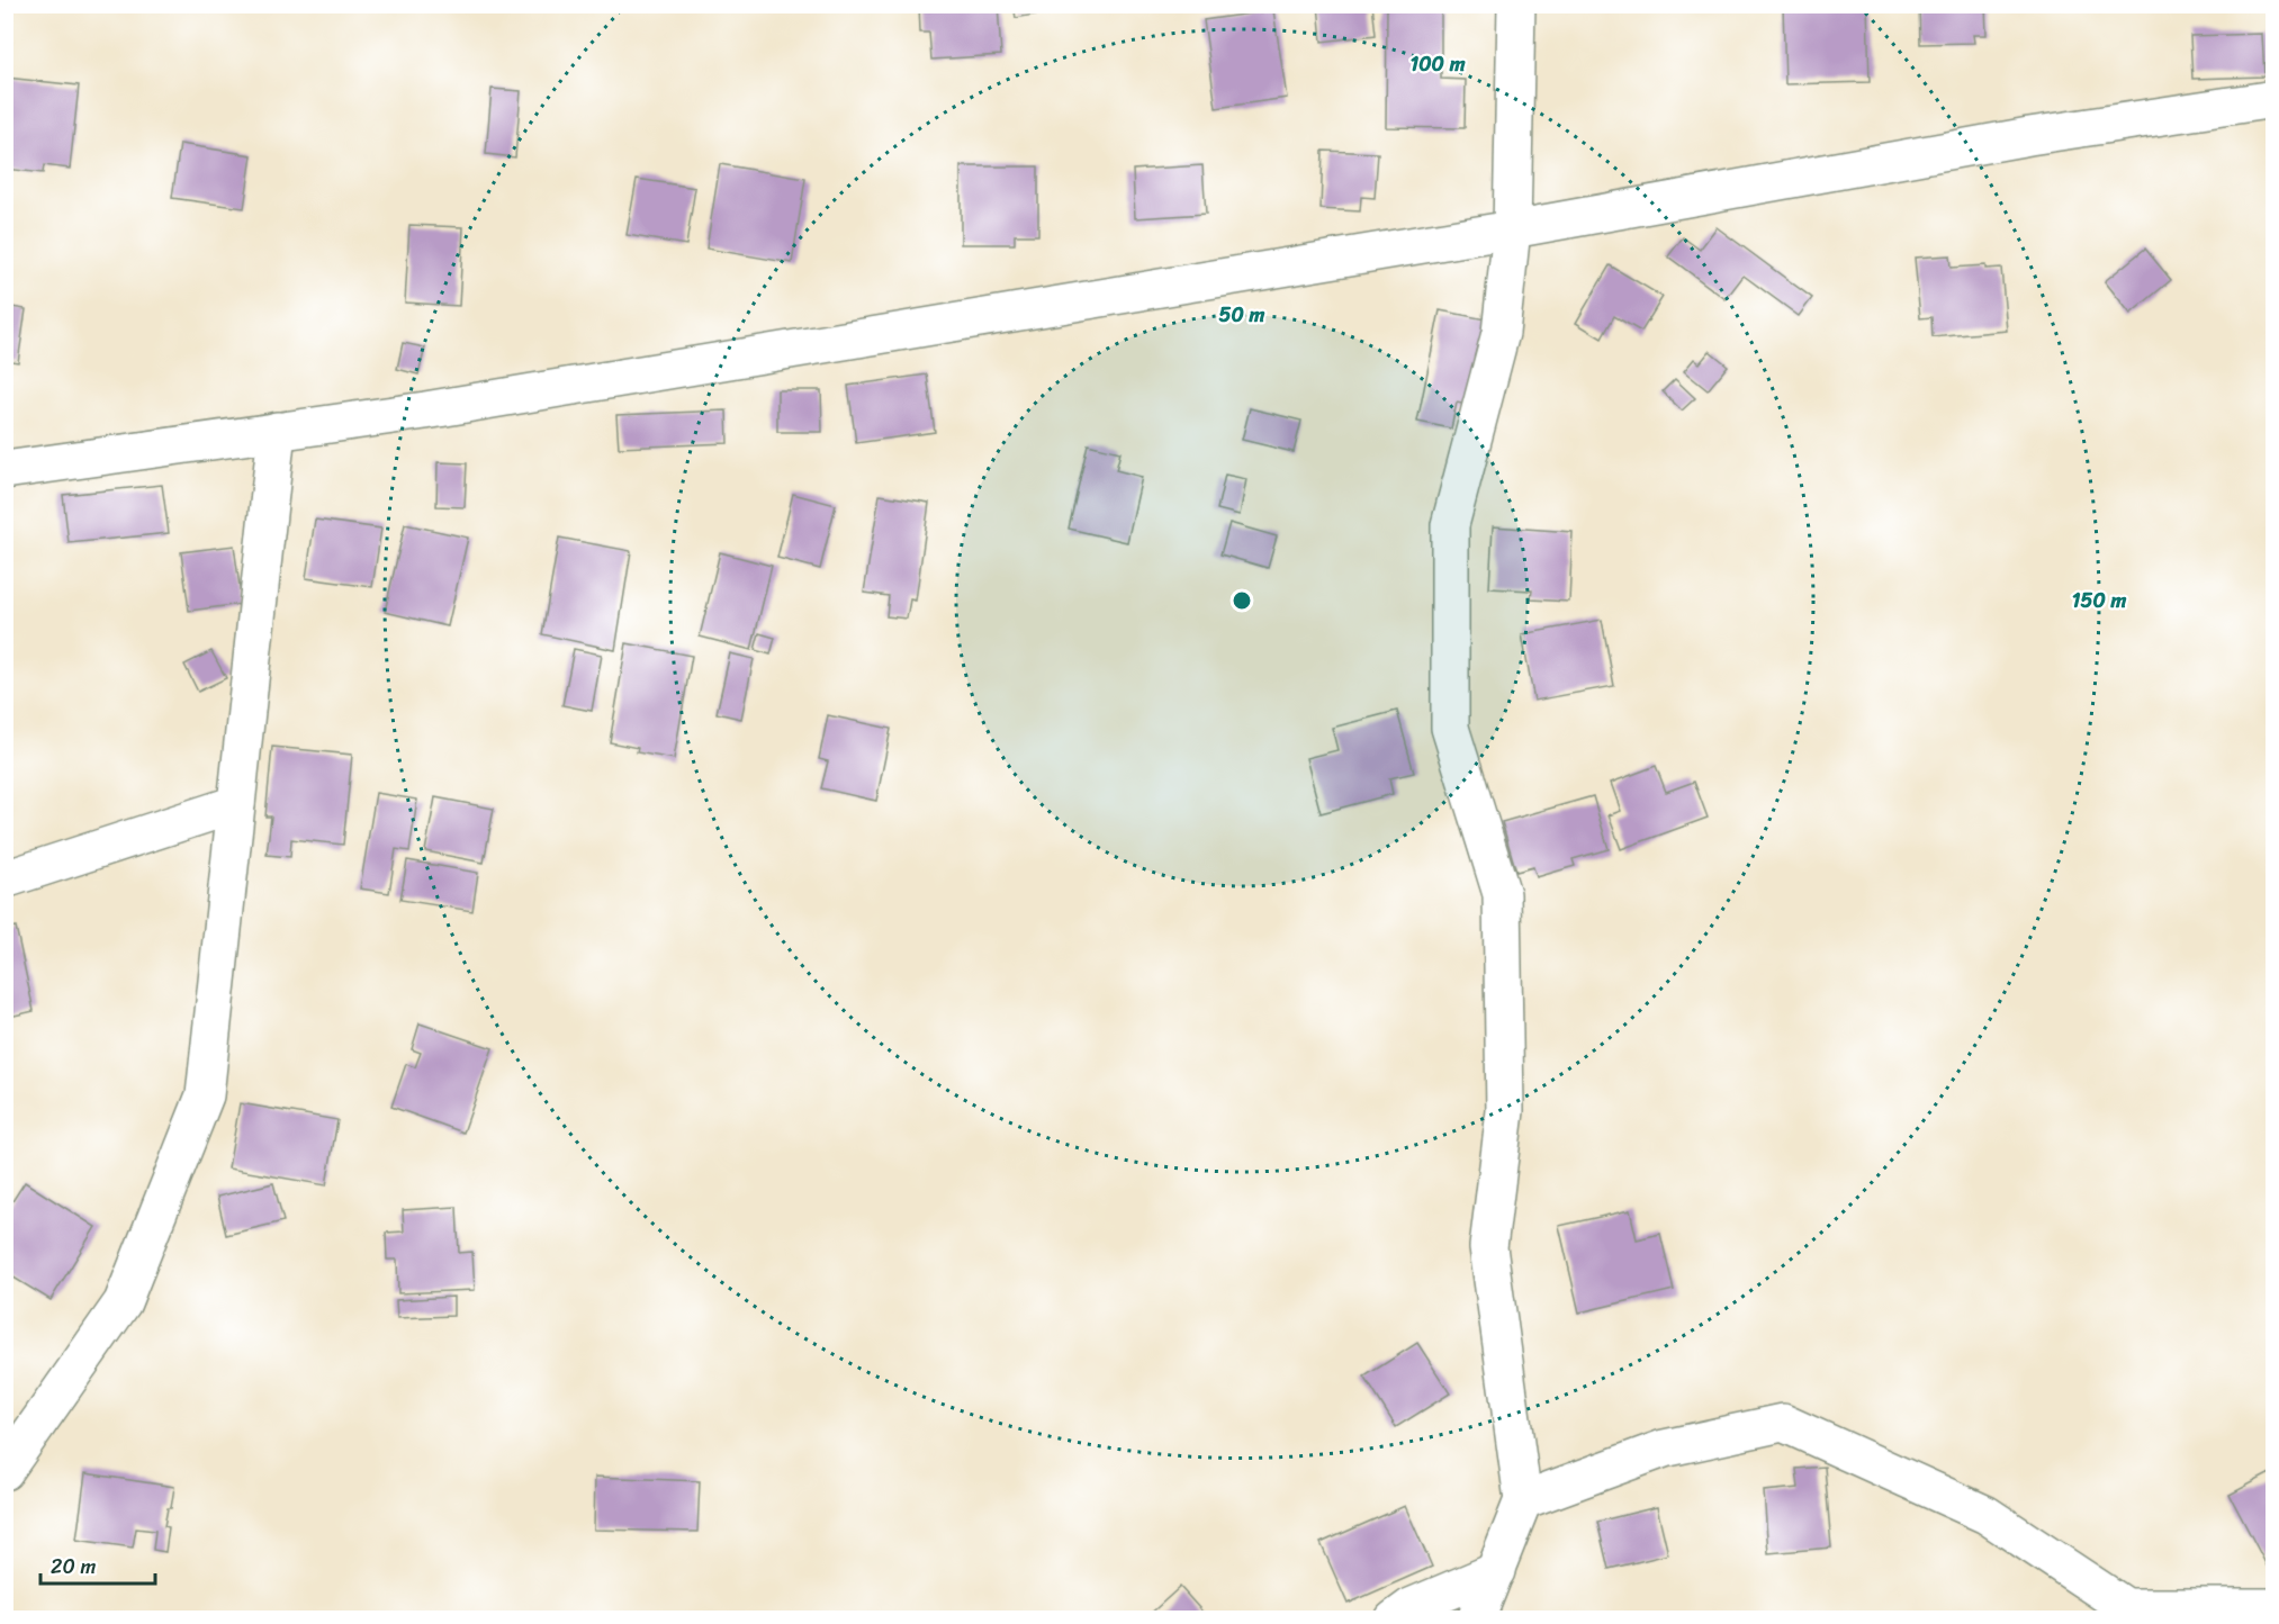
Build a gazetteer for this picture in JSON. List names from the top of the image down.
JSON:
{
  "scale_bar": "20 m",
  "rings": ["100 m", "50 m", "150 m"]
}
